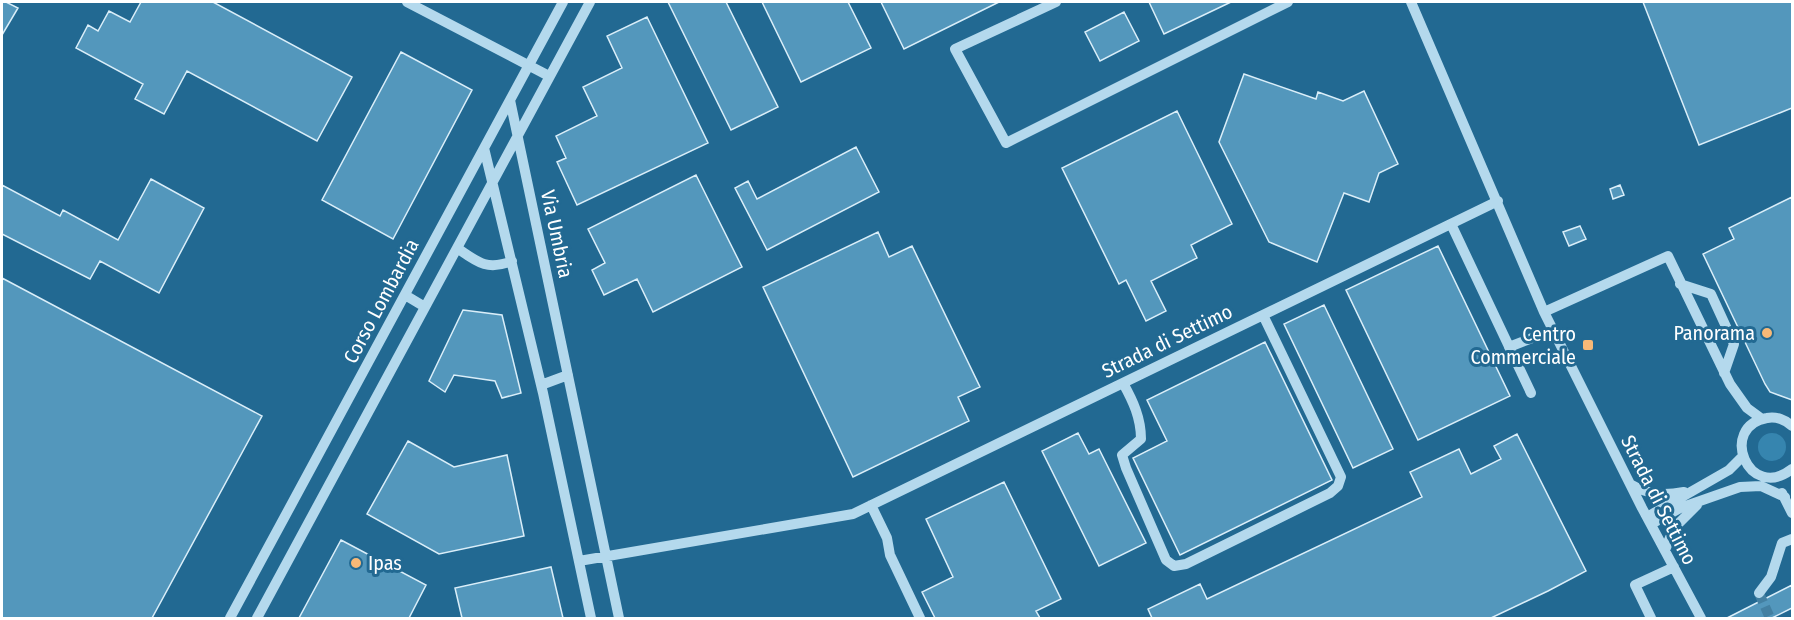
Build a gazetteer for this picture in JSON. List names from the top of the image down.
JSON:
{
  "streets": {
    "street": ["Via Umbria", "Corso Lombardia", "Strada di Settimo"]
  },
  "crossings": [
    ["Via Umbria", "Corso Lombardia"],
    ["Via Umbria", "Strada di Settimo"]
  ],
  "places": {
    "other": ["Panorama", "Ipas"],
    "transit": ["Centro Commerciale"]
  }
}
